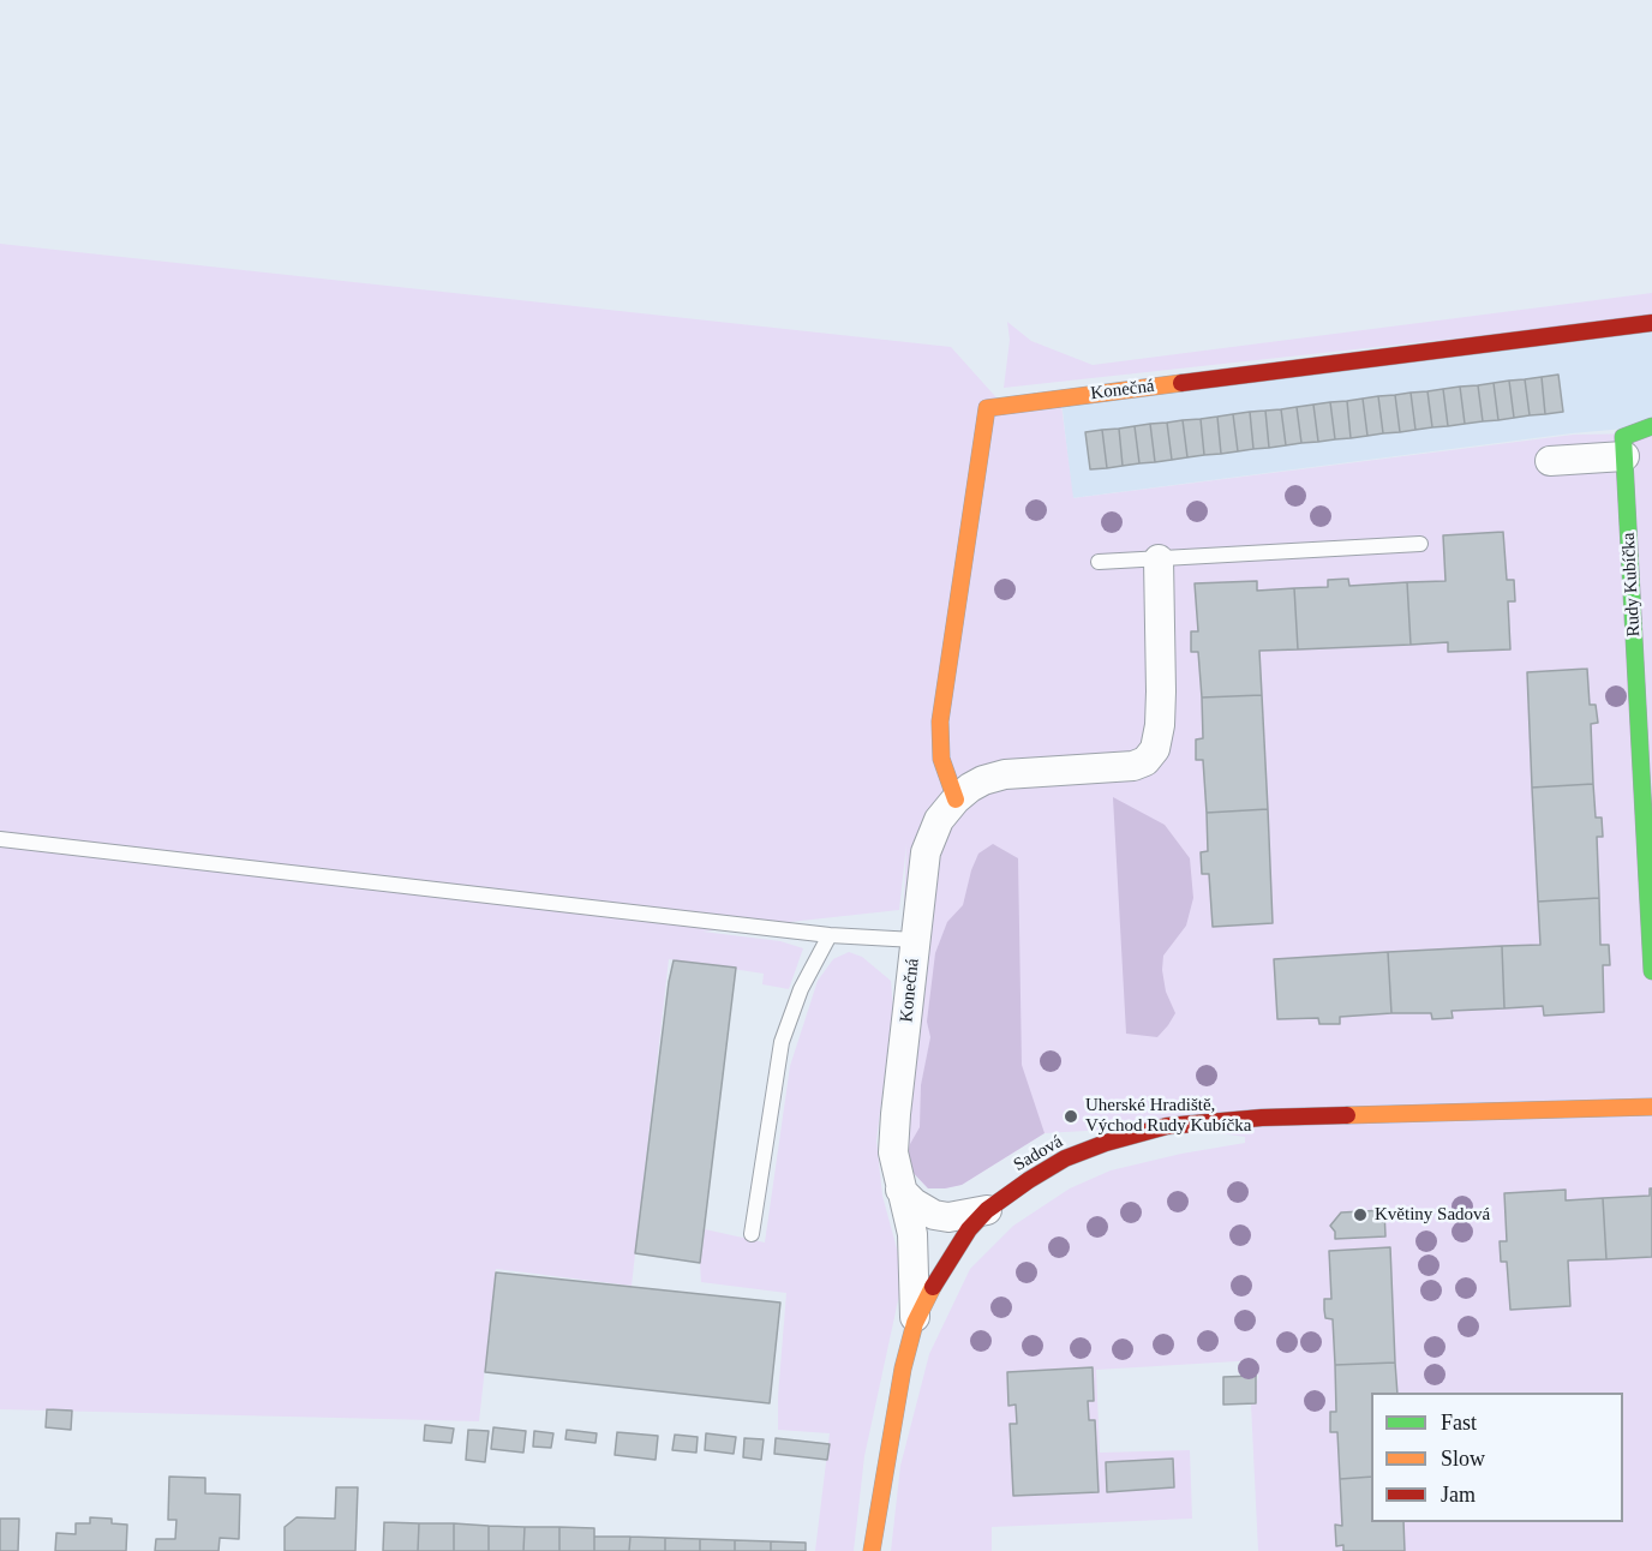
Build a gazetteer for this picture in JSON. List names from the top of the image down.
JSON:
{
  "streets": {
    "street": ["Konečná", "Rudy Kubíčka", "Sadová"]
  },
  "crossings": [
    ["Konečná", "Sadová"]
  ],
  "places": ["Uherské Hradiště, Východ Rudy Kubíčka", "Květiny Sadová"],
  "legend": ["Fast", "Slow", "Jam"]
}
